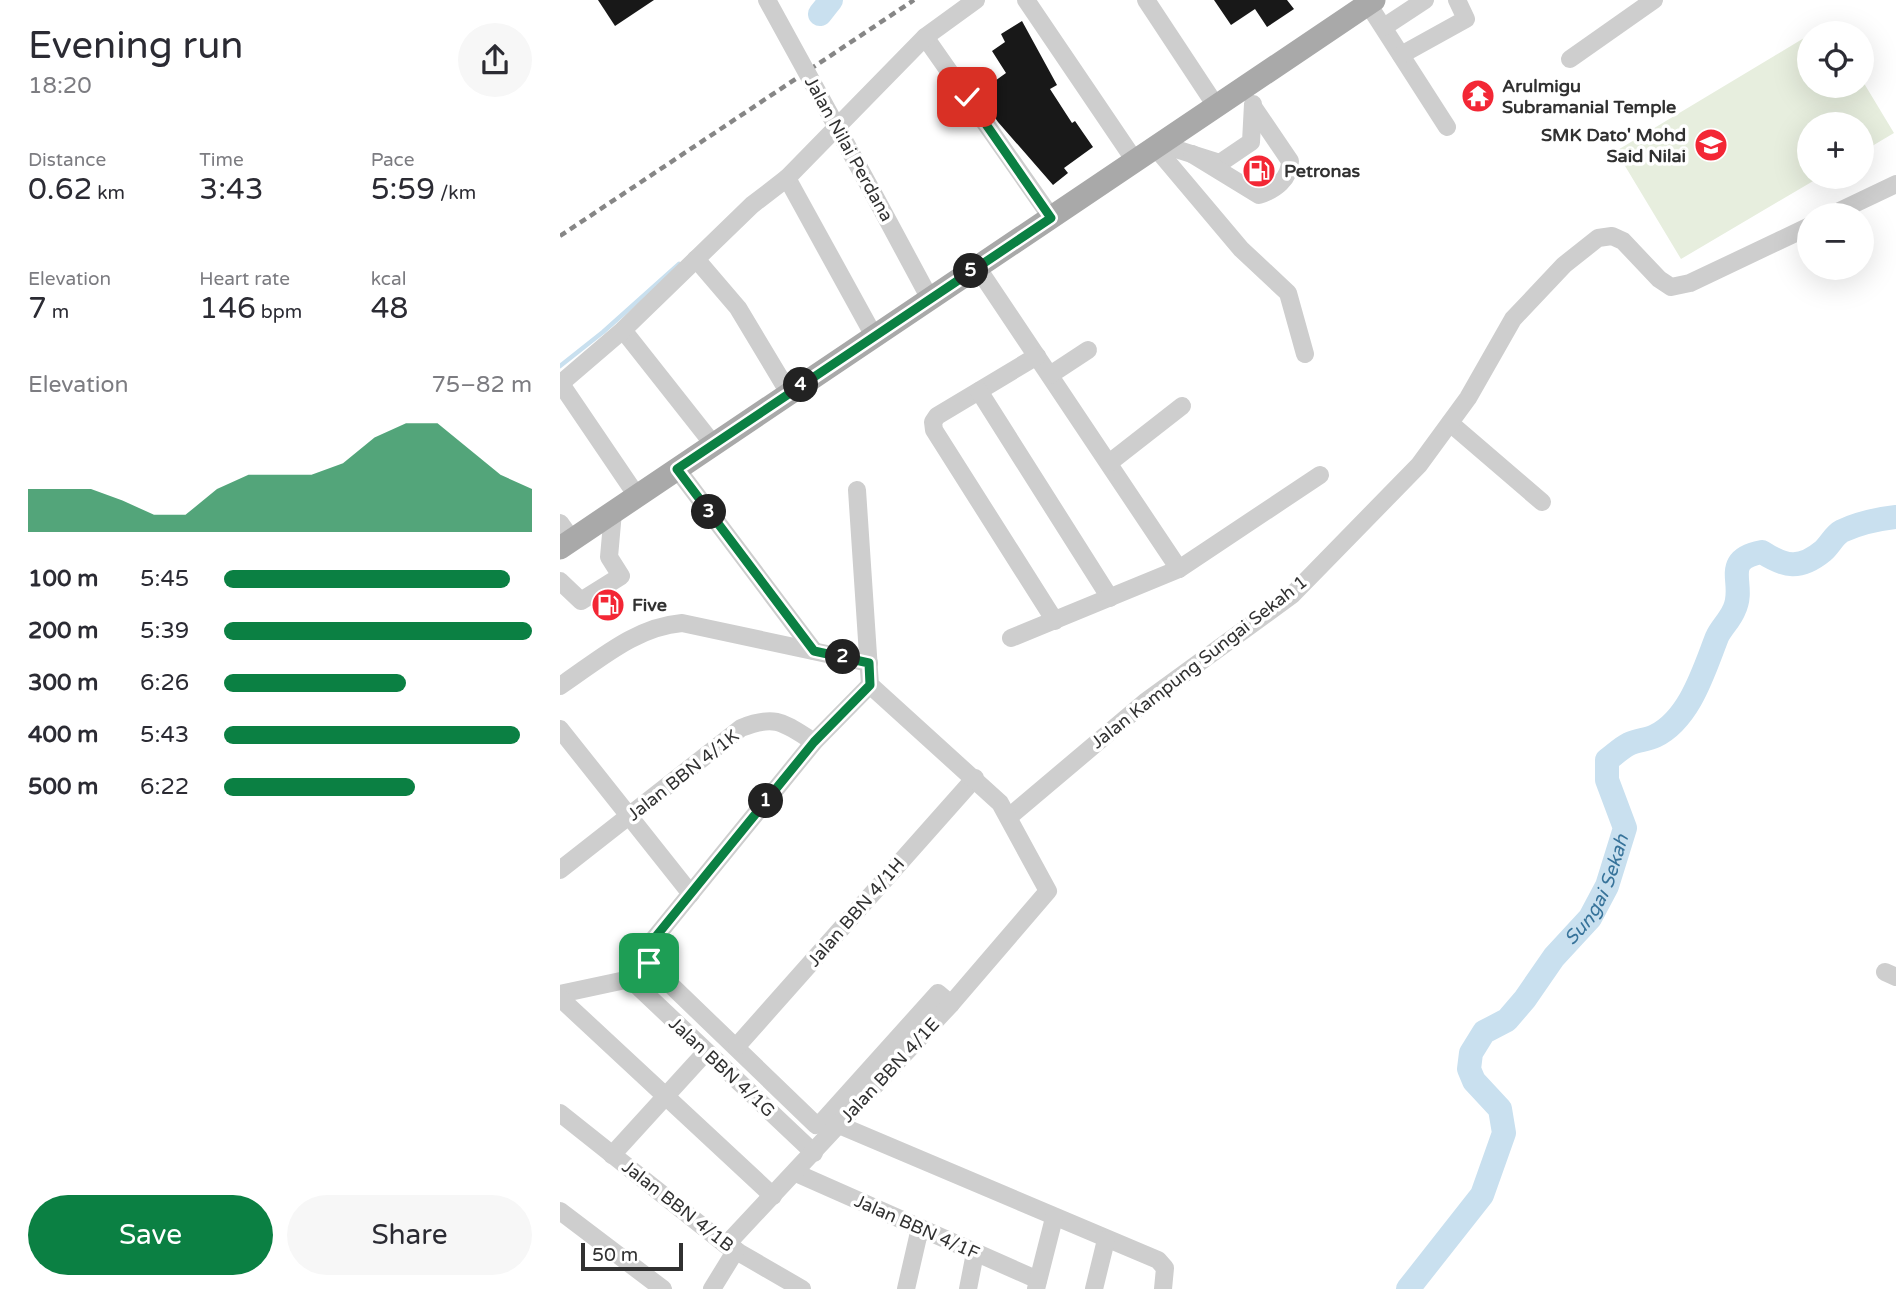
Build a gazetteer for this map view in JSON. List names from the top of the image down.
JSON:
{
  "streets": {
    "street": [
      "Jalan Nilai Perdana",
      "Jalan Kampung Sungai Sekah 1",
      "Jalan BBN 4/1K",
      "Jalan BBN 4/1H",
      "Jalan BBN 4/1G",
      "Jalan BBN 4/1E",
      "Jalan BBN 4/1B",
      "Jalan BBN 4/1F"
    ]
  },
  "crossings": [
    ["Jalan Kampung Sungai Sekah 1", "Jalan BBN 4/1E"],
    ["Jalan BBN 4/1G", "Jalan BBN 4/1E"],
    ["Jalan BBN 4/1E", "Jalan BBN 4/1B"],
    ["Jalan BBN 4/1E", "Jalan BBN 4/1F"]
  ],
  "water": ["Sungai Sekah"],
  "places": {
    "temple": ["Arulmigu Subramanial Temple"],
    "school or university": ["SMK Dato' Mohd Said Nilai"],
    "fuel station": ["Petronas", "Five"]
  },
  "scale_bar": "50 m",
  "page": {
    "heading": ["Evening run", "18:20"],
    "map_buttons": ["+", "−"],
    "stats": [
      ["Distance", "0.62 km"],
      ["Time", "3:43"],
      ["Pace", "5:59 /km"],
      ["Elevation", "7 m"],
      ["Heart rate", "146 bpm"],
      ["kcal", "48"]
    ],
    "pins": [
      "5",
      "4",
      "3",
      "2",
      "1"
    ],
    "chart": ["Elevation", "75–82 m"],
    "list": [
      {
        "name": "100 m",
        "note": "5:45"
      },
      {
        "name": "200 m",
        "note": "5:39"
      },
      {
        "name": "300 m",
        "note": "6:26"
      },
      {
        "name": "400 m",
        "note": "5:43"
      },
      {
        "name": "500 m",
        "note": "6:22"
      }
    ],
    "buttons": ["Save", "Share"],
    "scale": "50 m"
  }
}
